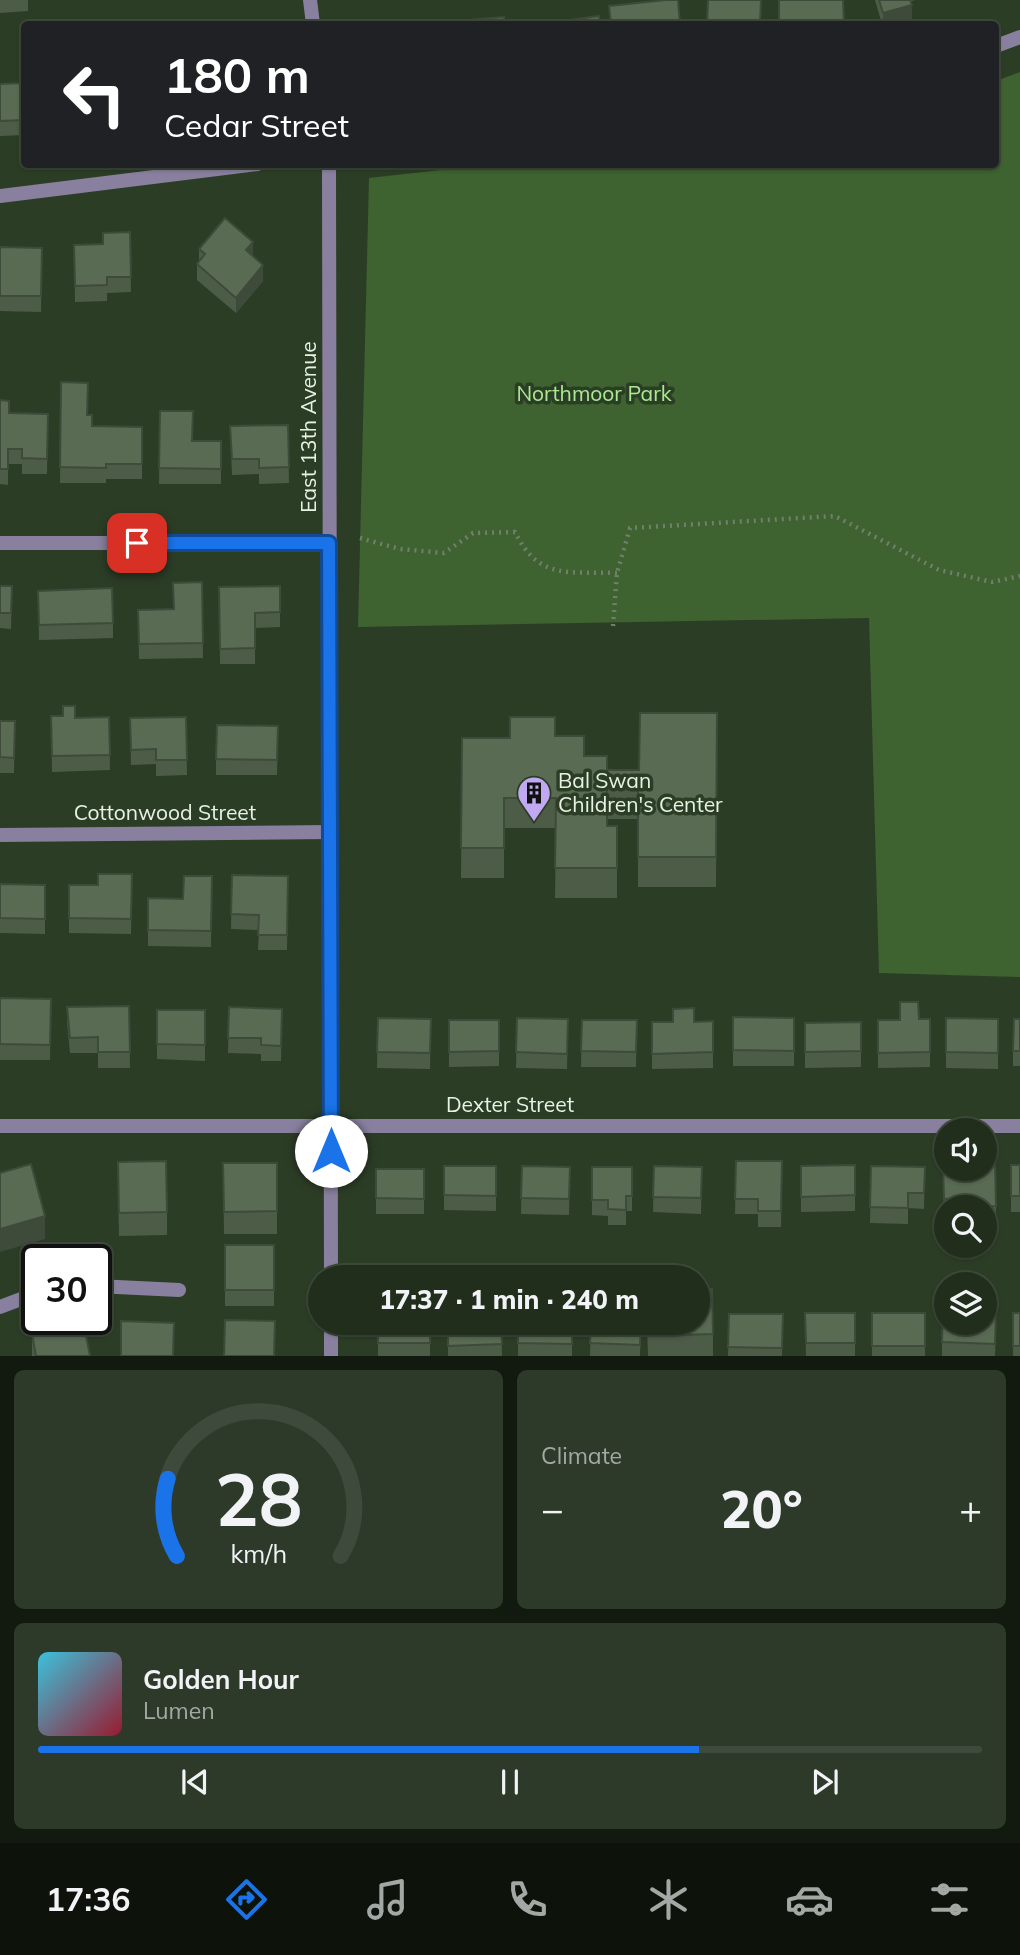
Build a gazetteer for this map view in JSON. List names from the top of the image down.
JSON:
{
  "streets": {
    "street": ["East 13th Avenue", "Cottonwood Street", "Dexter Street"]
  },
  "crossings": [
    ["East 13th Avenue", "Cottonwood Street"],
    ["East 13th Avenue", "Dexter Street"]
  ],
  "parks": ["Northmoor Park"],
  "places": {
    "building": ["Bal Swan Children's Center"]
  },
  "page": {
    "turn": ["180 m", "Cedar Street"],
    "limit": "30",
    "trip": "17:37 · 1 min · 240 m",
    "tile": "Climate",
    "heat": ["−", "20°", "+"],
    "song": ["Golden Hour", "Lumen"],
    "tabs": "17:36",
    "gauge": ["28", "km/h"]
  }
}
